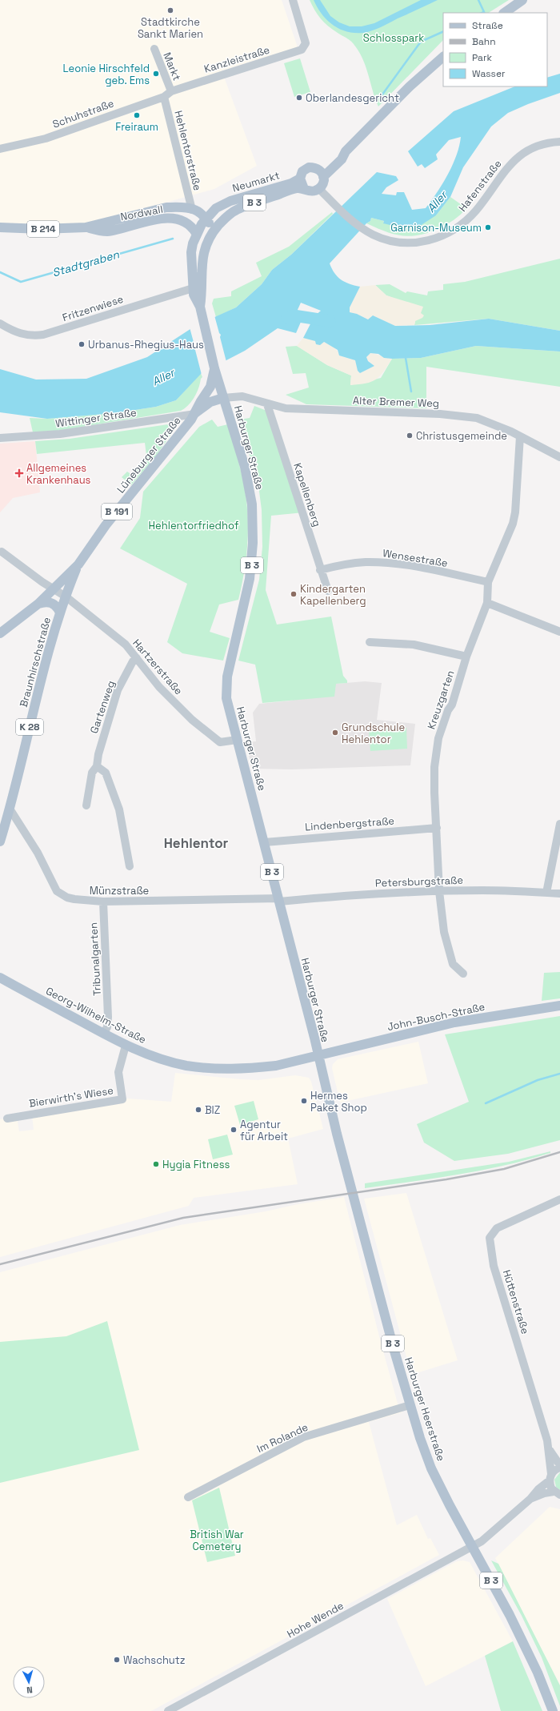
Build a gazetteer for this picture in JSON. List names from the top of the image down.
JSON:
{
  "streets": {
    "main road": [
      "Neumarkt",
      "B 3",
      "Nordwall",
      "B 214",
      "Harburger Straße",
      "Lüneburger Straße",
      "B 191",
      "Braunhirschstraße",
      "K 28",
      "Georg-Wilhelm-Straße",
      "John-Busch-Straße",
      "Harburger Heerstraße"
    ],
    "street": [
      "Kanzleistraße",
      "Markt",
      "Schuhstraße",
      "Hehlentorstraße",
      "Hafenstraße",
      "Fritzenwiese",
      "Alter Bremer Weg",
      "Wittinger Straße",
      "Kapellenberg",
      "Wensestraße",
      "Hartzerstraße",
      "Kreuzgarten",
      "Gartenweg",
      "Lindenbergstraße",
      "Petersburgstraße",
      "Münzstraße",
      "Tribunalgarten",
      "Bierwirth's Wiese",
      "Hüttenstraße",
      "Im Rolande",
      "Hohe Wende"
    ]
  },
  "crossings": [
    ["Kanzleistraße", "Markt"],
    ["Kanzleistraße", "Schuhstraße"],
    ["Markt", "Schuhstraße"],
    ["Schuhstraße", "Hehlentorstraße"],
    ["Hehlentorstraße", "Nordwall"],
    ["Neumarkt", "Hafenstraße"],
    ["Neumarkt", "B 3"],
    ["Neumarkt", "Nordwall"],
    ["Neumarkt", "B 214"],
    ["Neumarkt", "Fritzenwiese"],
    ["Neumarkt", "Harburger Straße"],
    ["Hafenstraße", "B 3"],
    ["B 3", "B 214"],
    ["B 3", "Harburger Straße"],
    ["Nordwall", "B 214"],
    ["Alter Bremer Weg", "Harburger Straße"],
    ["Alter Bremer Weg", "Lüneburger Straße"],
    ["Alter Bremer Weg", "Kapellenberg"],
    ["Alter Bremer Weg", "Kreuzgarten"],
    ["Wittinger Straße", "Lüneburger Straße"],
    ["Harburger Straße", "Lüneburger Straße"],
    ["Harburger Straße", "Hartzerstraße"],
    ["Harburger Straße", "Lindenbergstraße"],
    ["Harburger Straße", "Petersburgstraße"],
    ["Harburger Straße", "Münzstraße"],
    ["Harburger Straße", "Georg-Wilhelm-Straße"],
    ["Harburger Straße", "John-Busch-Straße"],
    ["Harburger Straße", "Harburger Heerstraße"],
    ["Lüneburger Straße", "Braunhirschstraße"],
    ["Lüneburger Straße", "Hartzerstraße"],
    ["Kapellenberg", "Wensestraße"],
    ["Wensestraße", "Kreuzgarten"],
    ["Braunhirschstraße", "Hartzerstraße"],
    ["Braunhirschstraße", "Münzstraße"],
    ["Hartzerstraße", "Gartenweg"],
    ["Kreuzgarten", "Lindenbergstraße"],
    ["Kreuzgarten", "Petersburgstraße"],
    ["Petersburgstraße", "Münzstraße"],
    ["Münzstraße", "Tribunalgarten"],
    ["Tribunalgarten", "Georg-Wilhelm-Straße"],
    ["Georg-Wilhelm-Straße", "John-Busch-Straße"],
    ["Georg-Wilhelm-Straße", "Bierwirth's Wiese"],
    ["Harburger Heerstraße", "Im Rolande"],
    ["Harburger Heerstraße", "Hohe Wende"]
  ],
  "districts": ["Hehlentor"],
  "water": ["Aller", "Stadtgraben"],
  "parks": ["Schlosspark", "Hehlentorfriedhof", "British War Cemetery"],
  "places": {
    "other": [
      "Stadtkirche Sankt Marien",
      "Leonie Hirschfeld geb. Ems",
      "Oberlandesgericht",
      "Freiraum",
      "Garnison-Museum",
      "Urbanus-Rhegius-Haus",
      "Christusgemeinde",
      "Kindergarten Kapellenberg",
      "Grundschule Hehlentor",
      "Hermes Paket Shop",
      "BIZ",
      "Agentur für Arbeit",
      "Hygia Fitness",
      "Wachschutz"
    ],
    "health": ["Allgemeines Krankenhaus"]
  },
  "legend": [
    "Straße",
    "Bahn",
    "Park",
    "Wasser"
  ],
  "north": "bottom"
}
